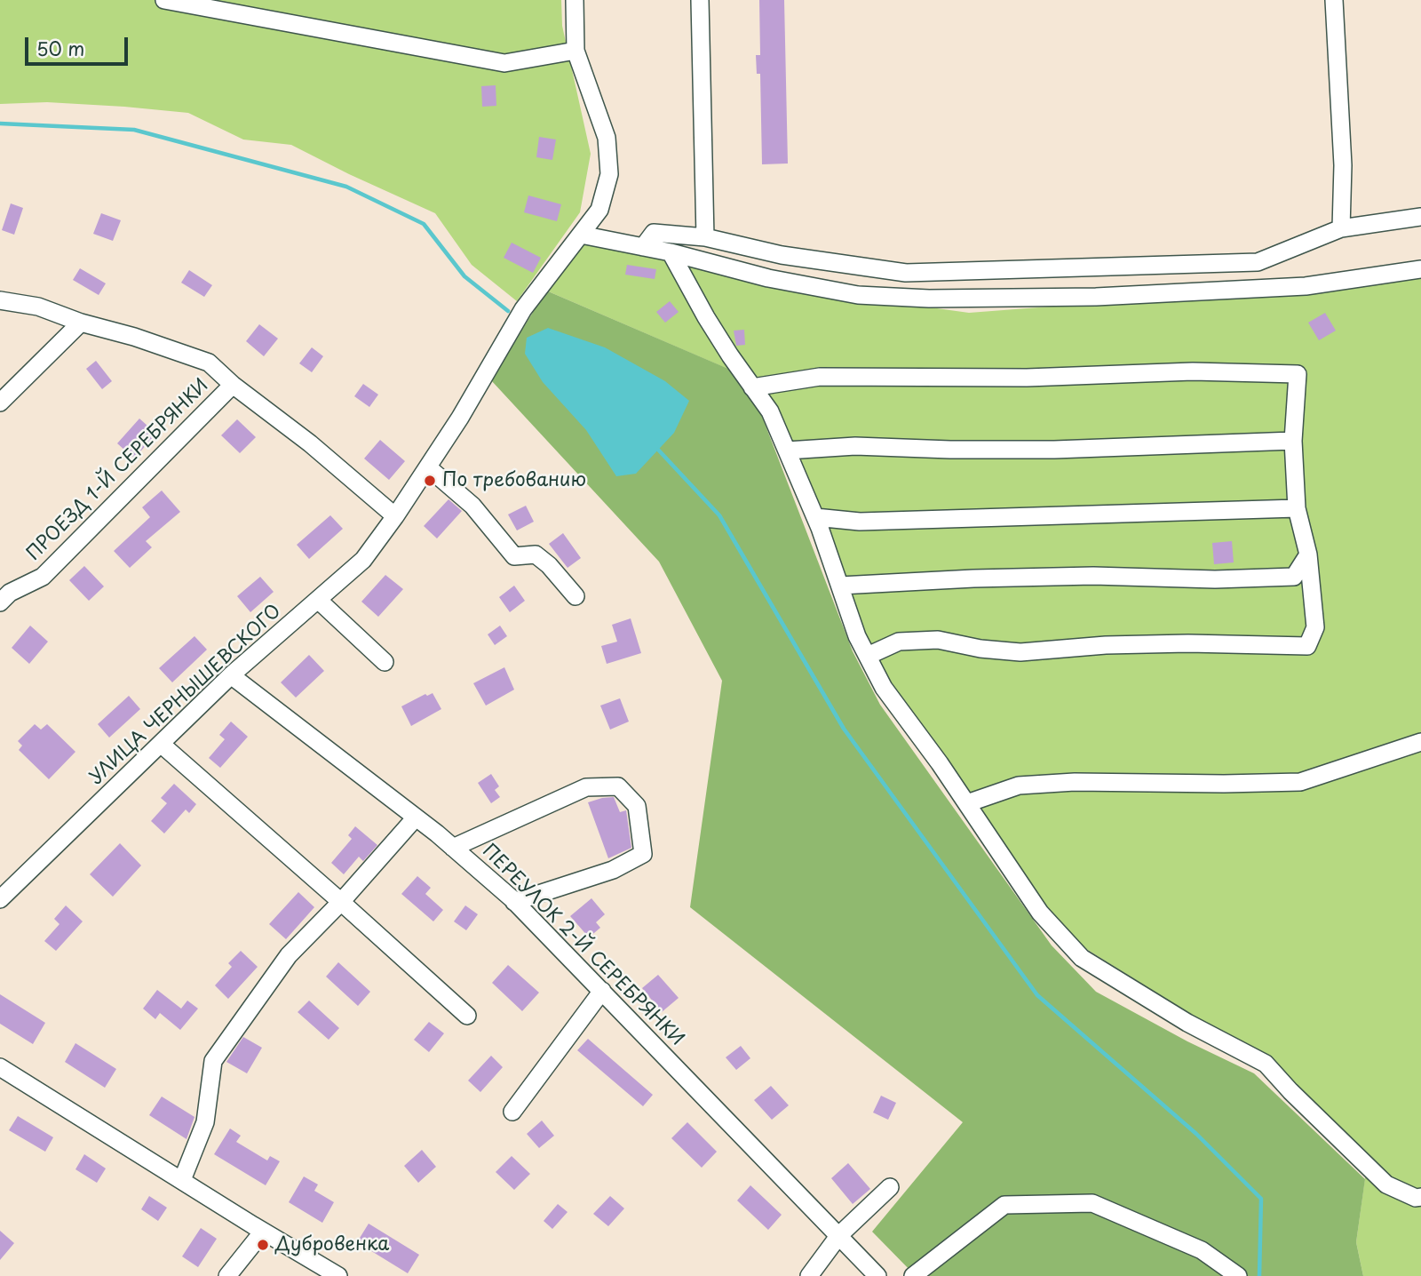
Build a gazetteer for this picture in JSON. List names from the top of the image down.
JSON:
{
  "streets": {
    "street": ["ПРОЕЗД 1-Й СЕРЕБРЯНКИ", "УЛИЦА ЧЕРНЫШЕВСКОГО", "ПЕРЕУЛОК 2-Й СЕРЕБРЯНКИ"]
  },
  "crossings": [
    ["УЛИЦА ЧЕРНЫШЕВСКОГО", "ПЕРЕУЛОК 2-Й СЕРЕБРЯНКИ"]
  ],
  "places": ["По требованию", "Дубровенка"],
  "scale_bar": "50 m"
}
